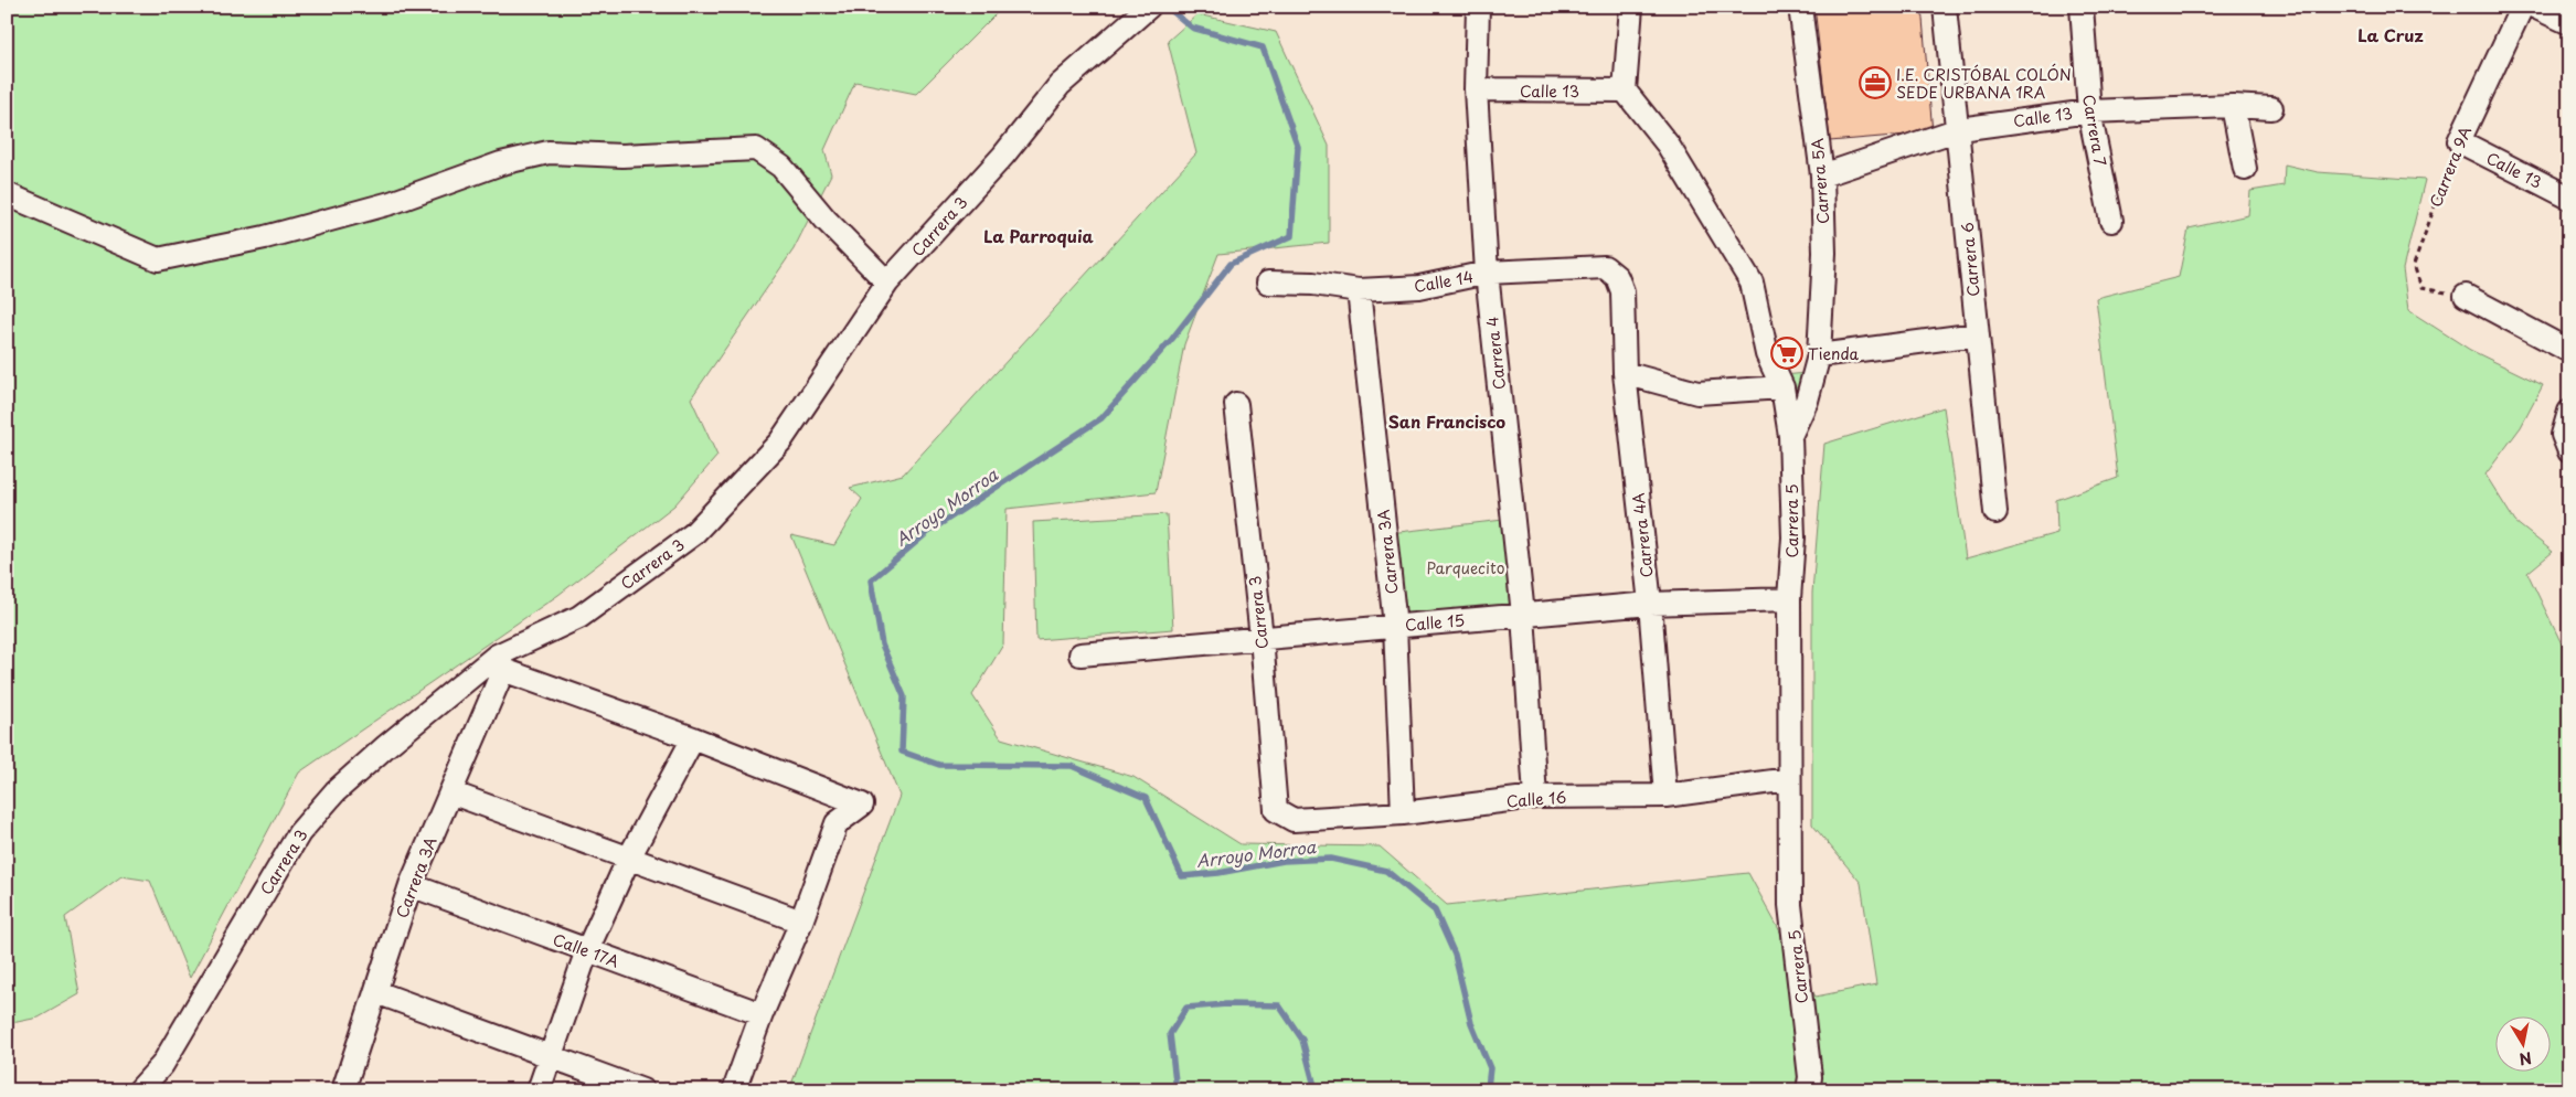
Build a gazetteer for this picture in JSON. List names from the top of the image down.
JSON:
{
  "streets": {
    "street": [
      "Calle 13",
      "Carrera 7",
      "Carrera 9A",
      "Carrera 5A",
      "Carrera 3",
      "Carrera 6",
      "Calle 14",
      "Carrera 4",
      "Carrera 5",
      "Carrera 4A",
      "Carrera 3A",
      "Calle 15",
      "Calle 16",
      "Calle 17A"
    ]
  },
  "crossings": [
    ["Calle 13", "Carrera 7"],
    ["Calle 13", "Carrera 9A"],
    ["Calle 13", "Carrera 5A"],
    ["Calle 13", "Carrera 6"],
    ["Calle 13", "Carrera 4"],
    ["Calle 13", "Carrera 5"],
    ["Carrera 5A", "Carrera 5"],
    ["Carrera 3", "Carrera 3A"],
    ["Carrera 3", "Calle 15"],
    ["Carrera 3", "Calle 16"],
    ["Calle 14", "Carrera 4"],
    ["Calle 14", "Carrera 4A"],
    ["Calle 14", "Carrera 3A"],
    ["Carrera 4", "Calle 15"],
    ["Carrera 4", "Calle 16"],
    ["Carrera 5", "Calle 15"],
    ["Carrera 5", "Calle 16"],
    ["Carrera 4A", "Calle 15"],
    ["Carrera 4A", "Calle 16"],
    ["Carrera 3A", "Calle 15"],
    ["Carrera 3A", "Calle 16"],
    ["Carrera 3A", "Calle 17A"]
  ],
  "districts": ["La Cruz", "La Parroquia", "San Francisco"],
  "water": ["Arroyo Morroa"],
  "parks": ["Parquecito"],
  "places": {
    "office": ["I.E. CRISTÓBAL COLÓN SEDE URBANA 1RA"],
    "supermarket": ["Tienda"]
  },
  "north": "bottom"
}
